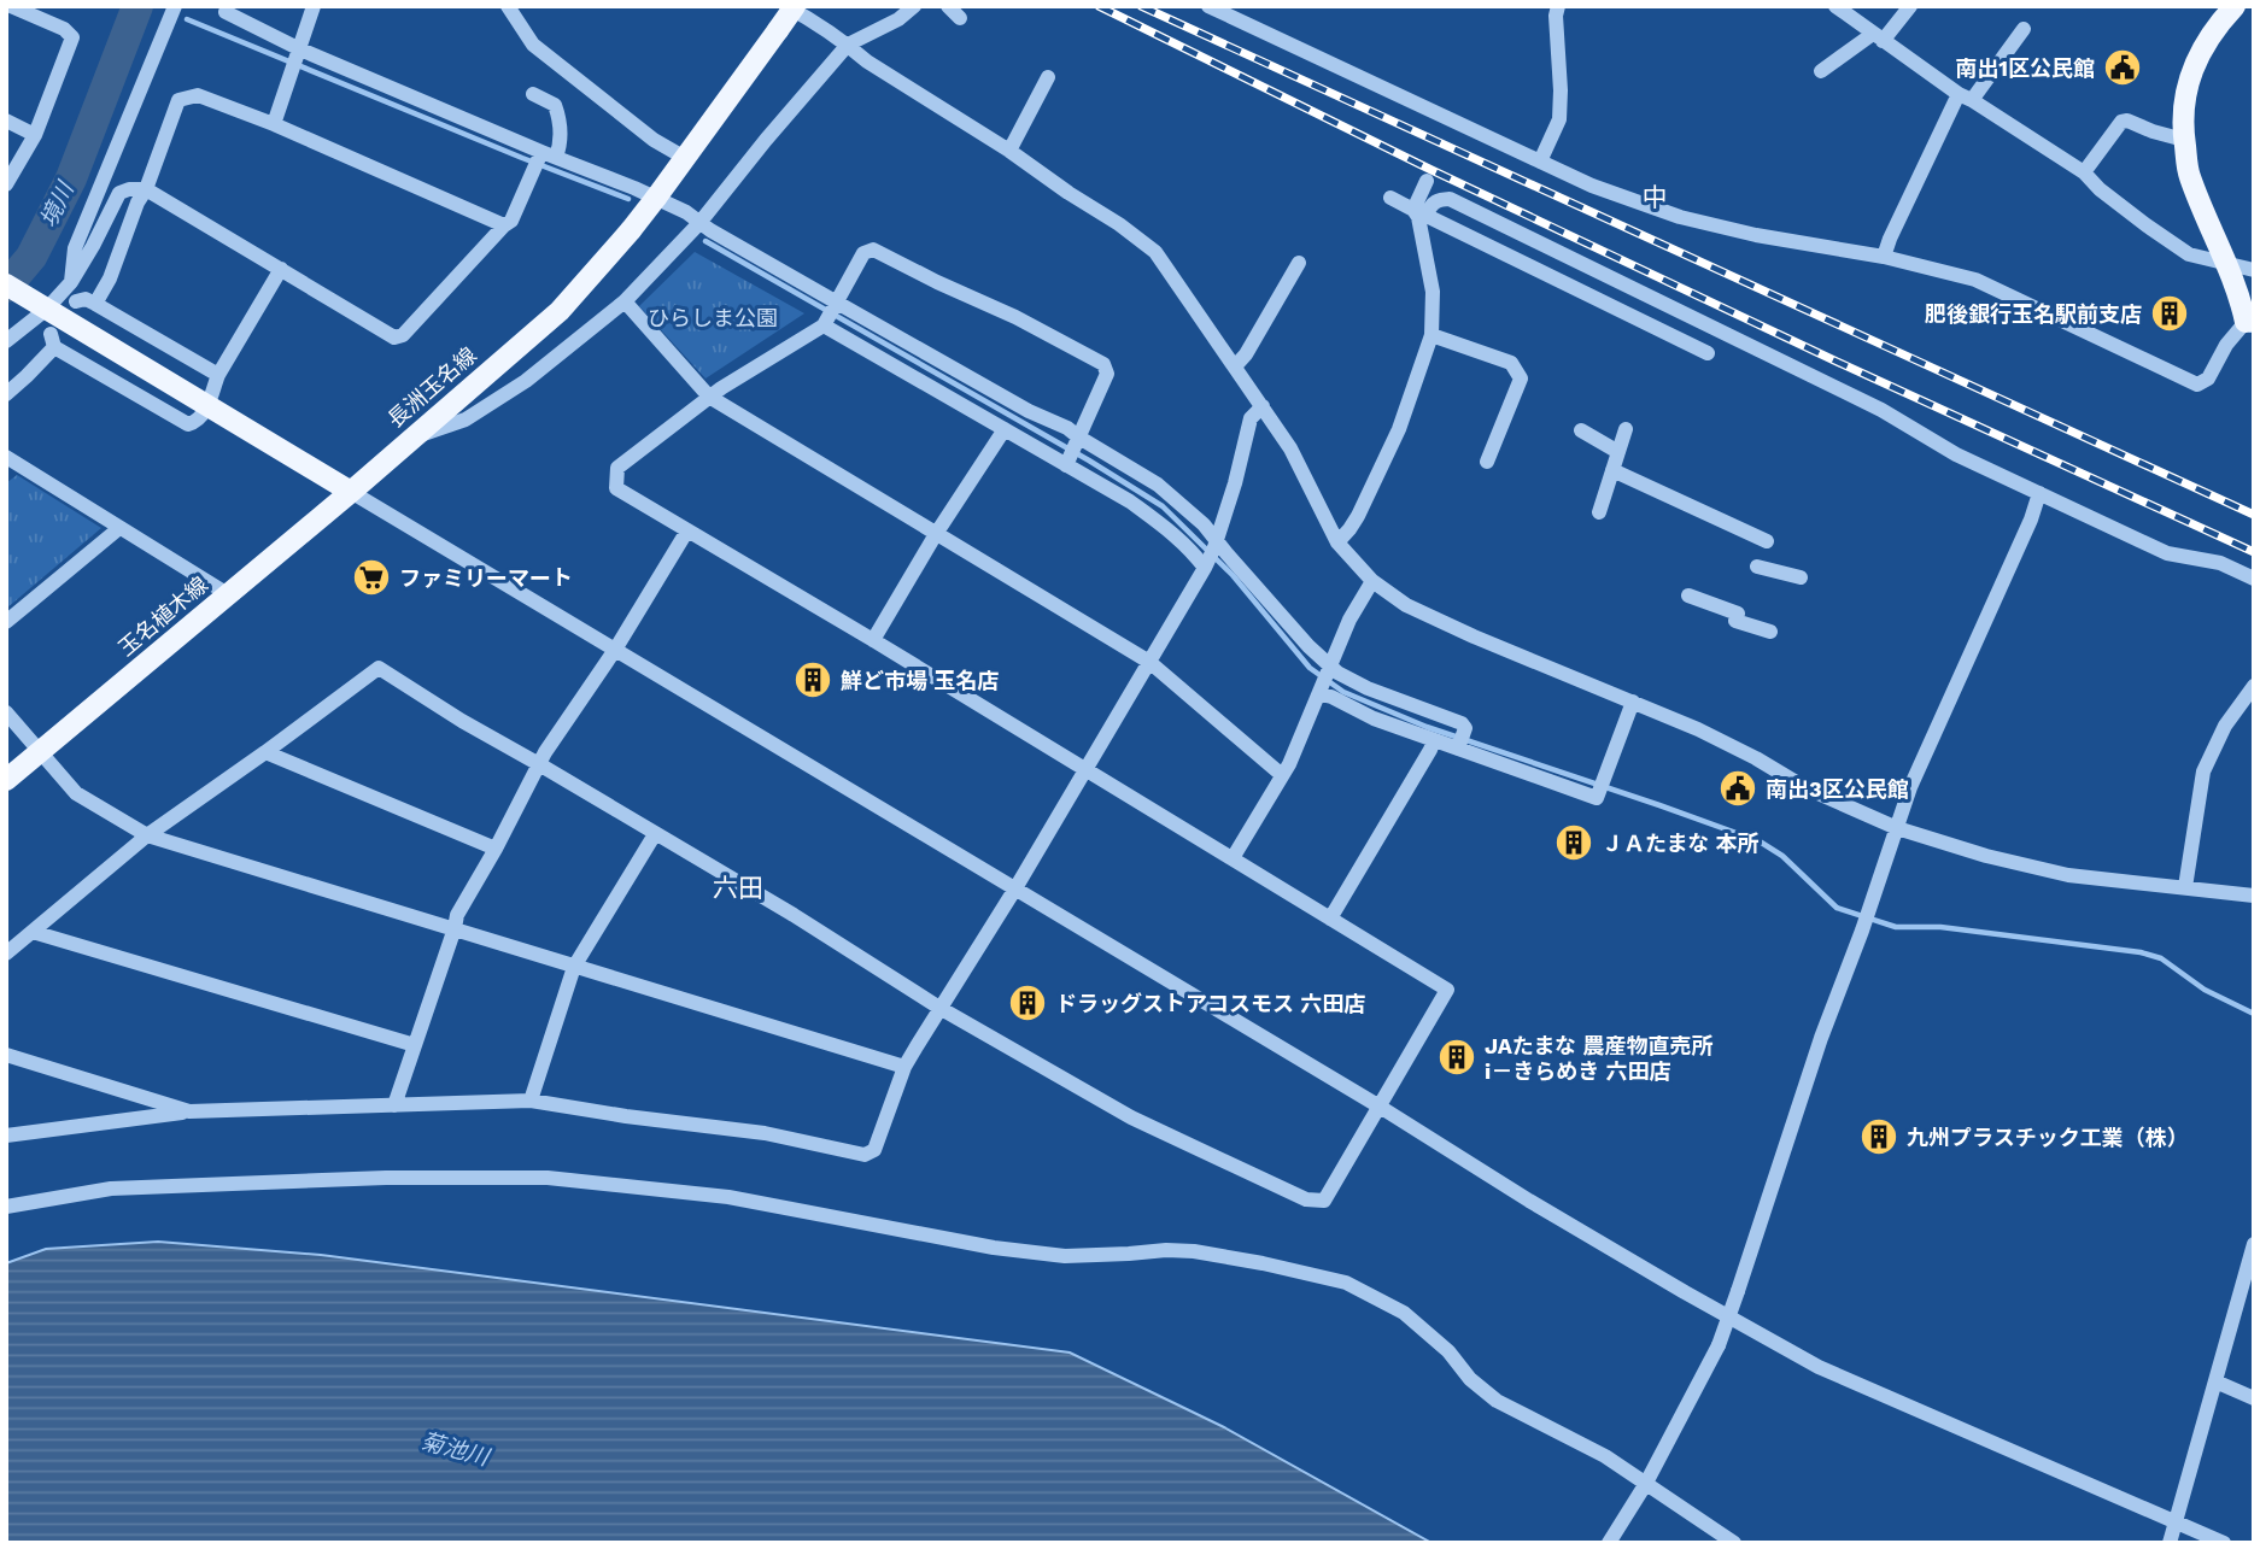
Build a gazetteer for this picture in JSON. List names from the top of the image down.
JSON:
{
  "streets": {
    "main road": ["長洲玉名線", "玉名植木線"]
  },
  "crossings": [
    ["長洲玉名線", "玉名植木線"]
  ],
  "districts": ["中", "六田"],
  "water": ["境川", "菊池川"],
  "parks": ["ひらしま公園"],
  "places": {
    "public building": ["南出1区公民館", "南出3区公民館"],
    "building": [
      "肥後銀行玉名駅前支店",
      "鮮ど市場 玉名店",
      "ＪＡたまな 本所",
      "ドラッグストアコスモス 六田店",
      "JAたまな 農産物直売所 i－きらめき 六田店",
      "九州プラスチック工業（株）"
    ],
    "supermarket": ["ファミリーマート"]
  }
}
